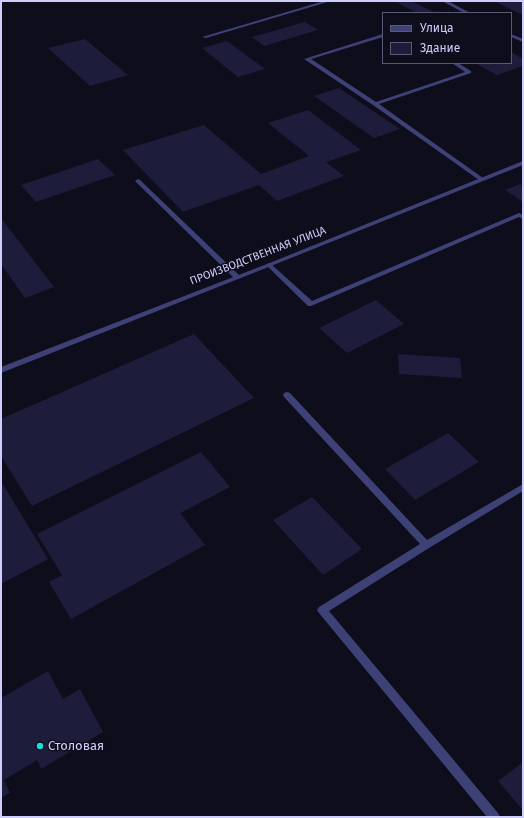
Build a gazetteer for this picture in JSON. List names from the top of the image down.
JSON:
{
  "streets": {
    "street": ["ПРОИЗВОДСТВЕННАЯ УЛИЦА"]
  },
  "places": ["Столовая"],
  "legend": ["Улица", "Здание"]
}
